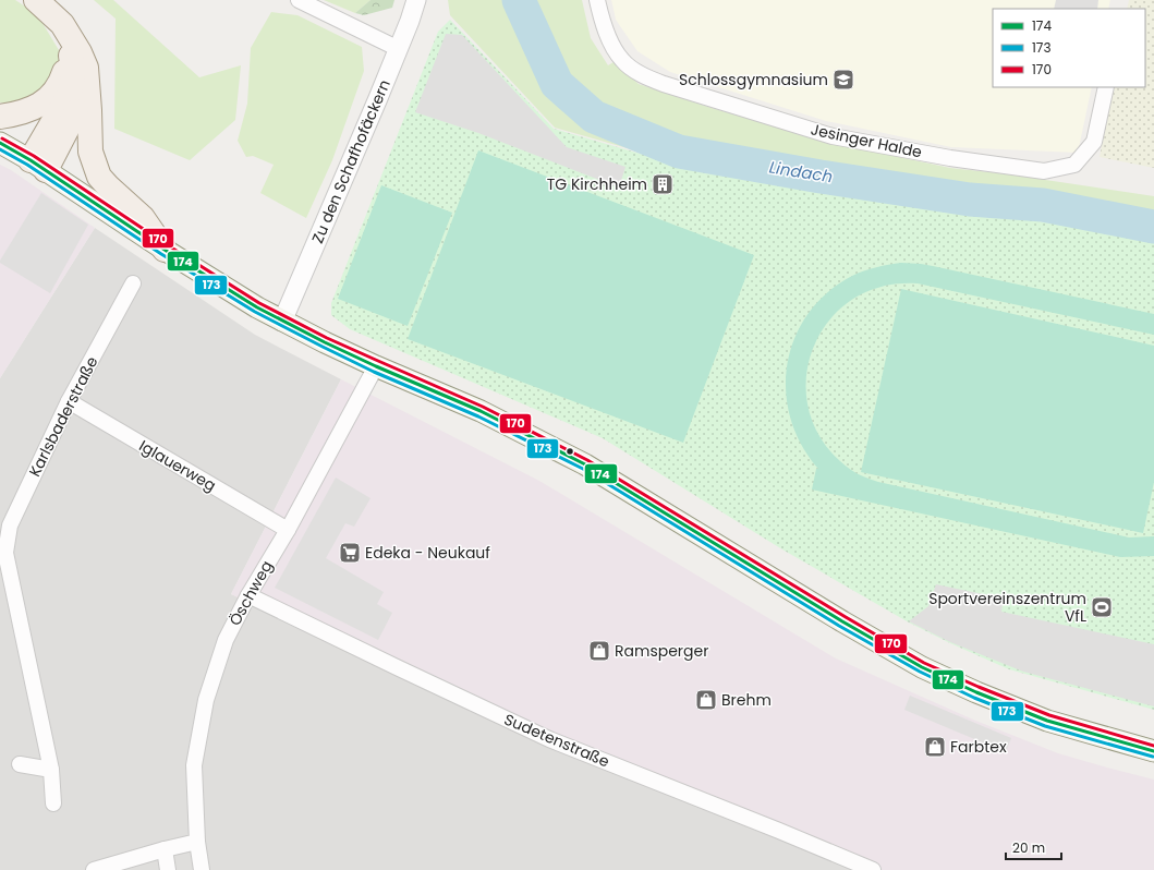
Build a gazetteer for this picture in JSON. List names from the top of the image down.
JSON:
{
  "streets": {
    "street": [
      "Jesinger Halde",
      "Zu den Schafhofäckern",
      "Karlsbaderstraße",
      "Iglauerweg",
      "Öschweg",
      "Sudetenstraße"
    ]
  },
  "crossings": [
    ["Karlsbaderstraße", "Iglauerweg"],
    ["Iglauerweg", "Öschweg"],
    ["Öschweg", "Sudetenstraße"]
  ],
  "water": ["Lindach"],
  "places": {
    "school or university": ["Schlossgymnasium"],
    "building": ["TG Kirchheim"],
    "supermarket": ["Edeka - Neukauf"],
    "sports": ["Sportvereinszentrum VfL"],
    "shop": ["Ramsperger", "Brehm", "Farbtex"]
  },
  "lines": ["transit line 170", "transit line 174", "transit line 173"],
  "legend": ["174", "173", "170"],
  "scale_bar": "20 m"
}
